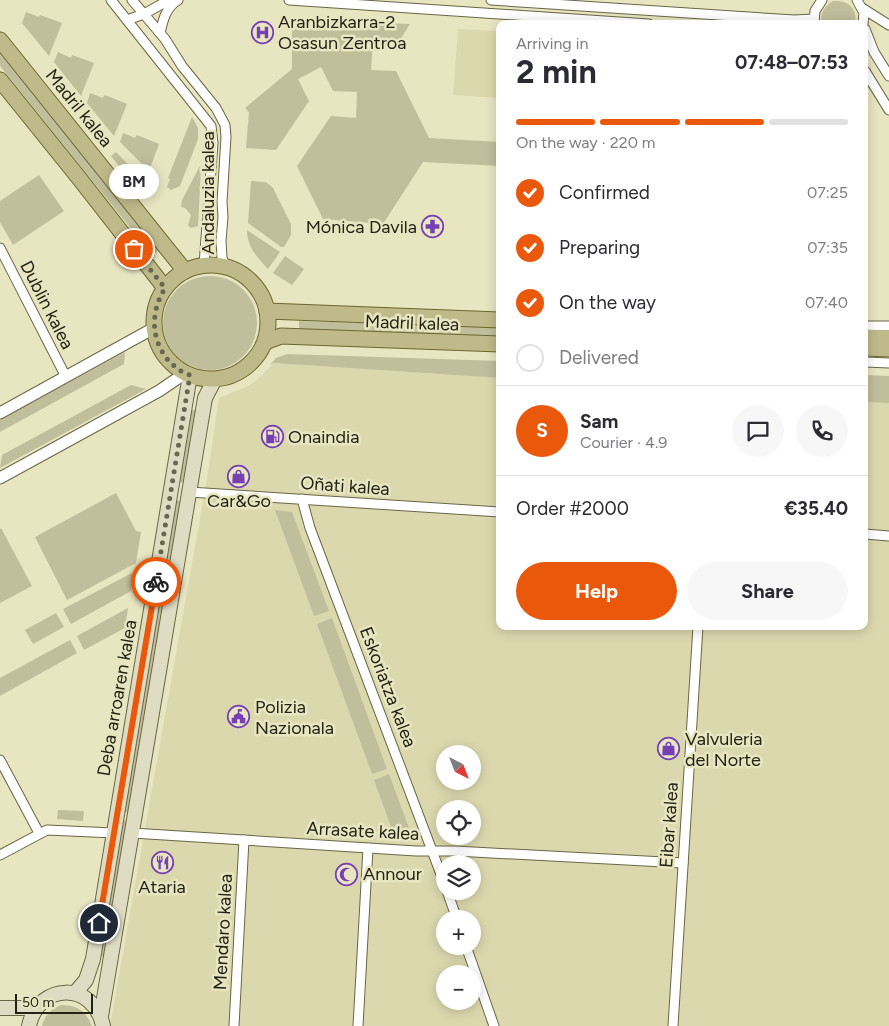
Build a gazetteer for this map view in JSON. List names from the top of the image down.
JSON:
{
  "streets": {
    "main road": ["Madril kalea", "Deba arroaren kalea"],
    "street": [
      "Andaluzia kalea",
      "Dublin kalea",
      "Oñati kalea",
      "Eskoriatza kalea",
      "Eibar kalea",
      "Arrasate kalea",
      "Mendaro kalea"
    ]
  },
  "crossings": [
    ["Madril kalea", "Andaluzia kalea"],
    ["Madril kalea", "Deba arroaren kalea"],
    ["Andaluzia kalea", "Deba arroaren kalea"],
    ["Oñati kalea", "Eskoriatza kalea"],
    ["Oñati kalea", "Deba arroaren kalea"],
    ["Eskoriatza kalea", "Arrasate kalea"],
    ["Deba arroaren kalea", "Arrasate kalea"],
    ["Eibar kalea", "Arrasate kalea"],
    ["Arrasate kalea", "Mendaro kalea"]
  ],
  "places": {
    "hospital": ["Aranbizkarra-2 Osasun Zentroa"],
    "pharmacy": ["Mónica Davila"],
    "other": ["BM"],
    "fuel station": ["Onaindia"],
    "shop": ["Car&Go", "Valvuleria del Norte"],
    "public building": ["Polizia Nazionala"],
    "restaurant": ["Ataria"],
    "mosque": ["Annour"]
  },
  "scale_bar": "50 m",
  "north": "bottom right",
  "page": {
    "heading": ["2 min", "Arriving in", "07:48–07:53"],
    "panel": [
      "Sam",
      "Courier · 4.9",
      "Order #2000",
      "€35.40"
    ],
    "bar": "On the way · 220 m",
    "bubble": "BM",
    "list": [
      ["Confirmed", "07:25"],
      ["Preparing", "07:35"],
      ["On the way", "07:40"],
      "Delivered"
    ],
    "round": "S",
    "buttons": ["Help", "Share"],
    "map_buttons": ["+", "−"],
    "scale": "50 m"
  }
}
